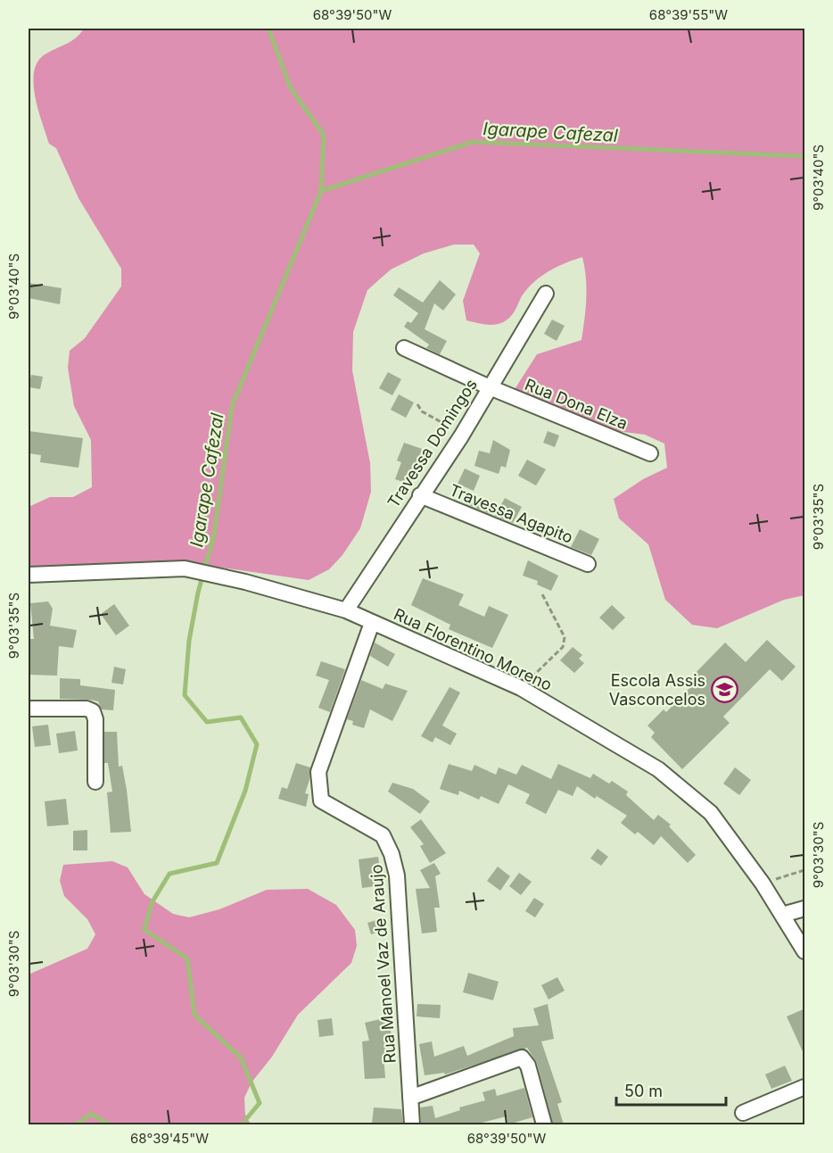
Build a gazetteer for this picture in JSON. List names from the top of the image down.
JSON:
{
  "streets": {
    "street": [
      "Rua Dona Elza",
      "Travessa Domingos",
      "Travessa Agapito",
      "Rua Florentino Moreno",
      "Rua Manoel Vaz de Araujo"
    ]
  },
  "crossings": [
    ["Rua Dona Elza", "Travessa Domingos"],
    ["Travessa Domingos", "Travessa Agapito"],
    ["Travessa Domingos", "Rua Florentino Moreno"],
    ["Rua Florentino Moreno", "Rua Manoel Vaz de Araujo"]
  ],
  "water": ["Igarape Cafezal"],
  "places": {
    "school or university": ["Escola Assis Vasconcelos"]
  },
  "scale_bar": "50 m",
  "coordinates": [
    "68°39'50\"W",
    "68°39'55\"W",
    "9°03'40\"S",
    "9°03'35\"S",
    "9°03'30\"S",
    "68°39'45\"W"
  ]
}
